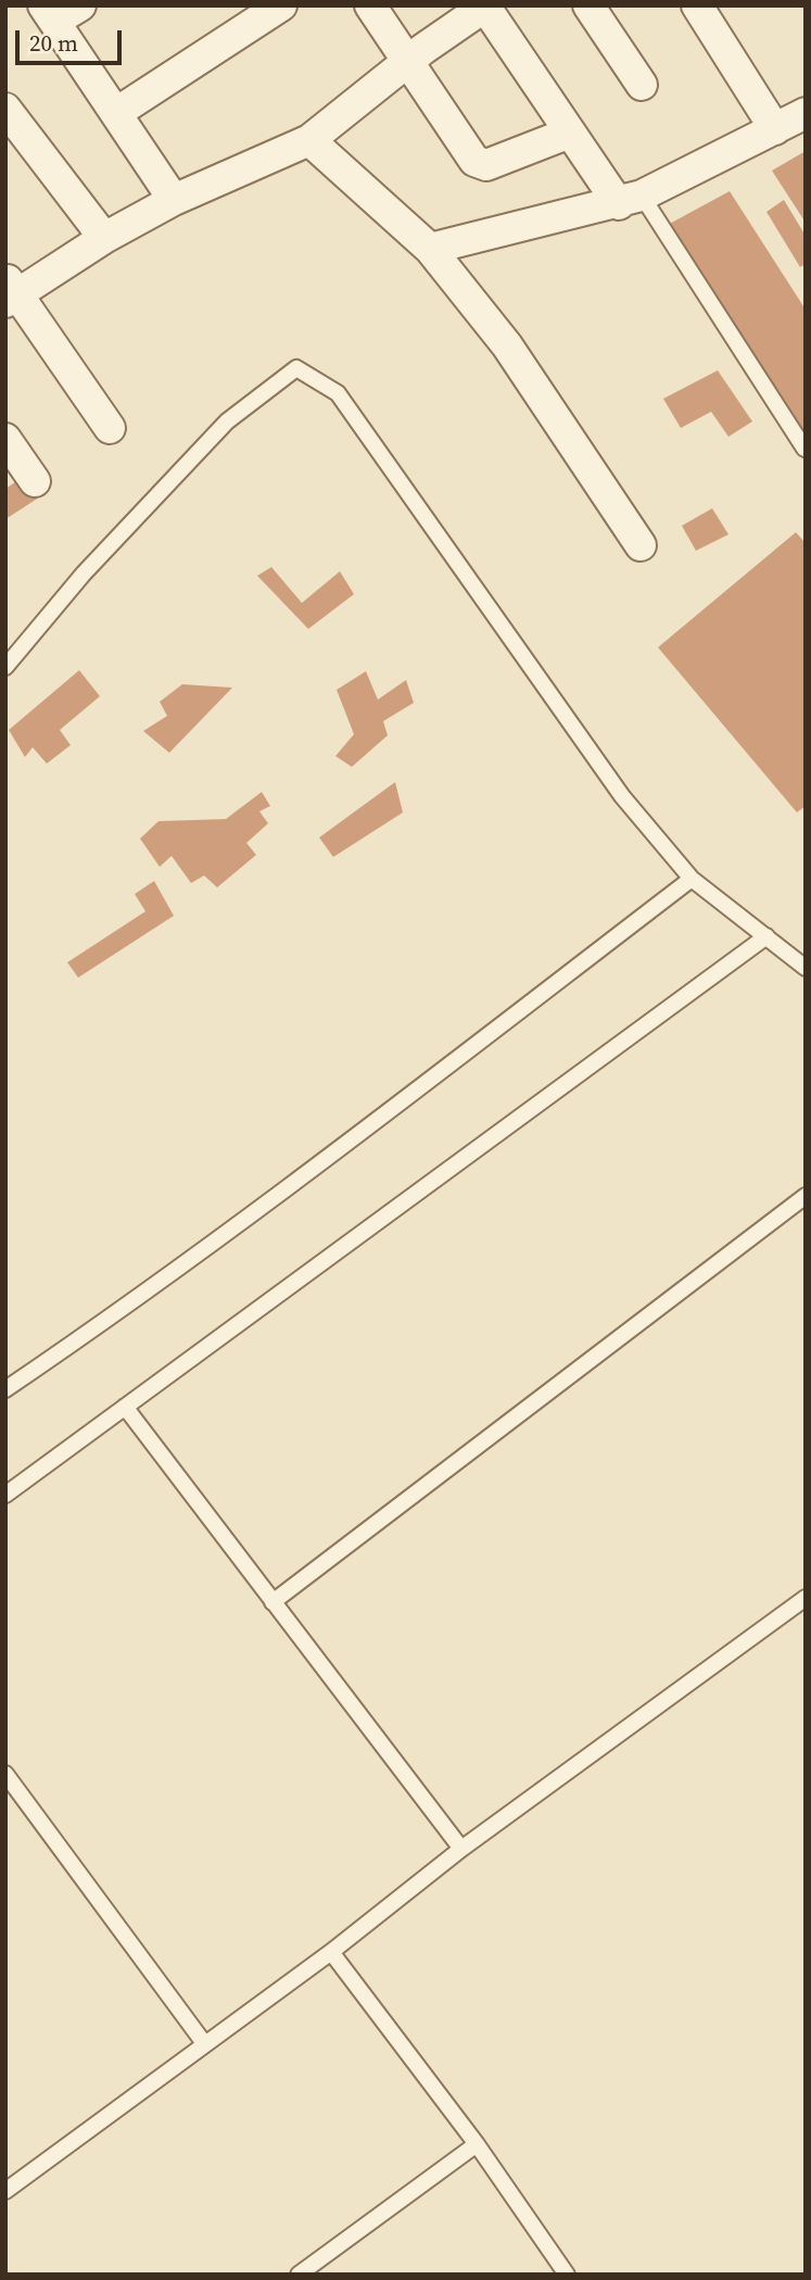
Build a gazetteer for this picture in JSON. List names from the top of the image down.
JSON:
{
  "scale_bar": "20 m"
}
